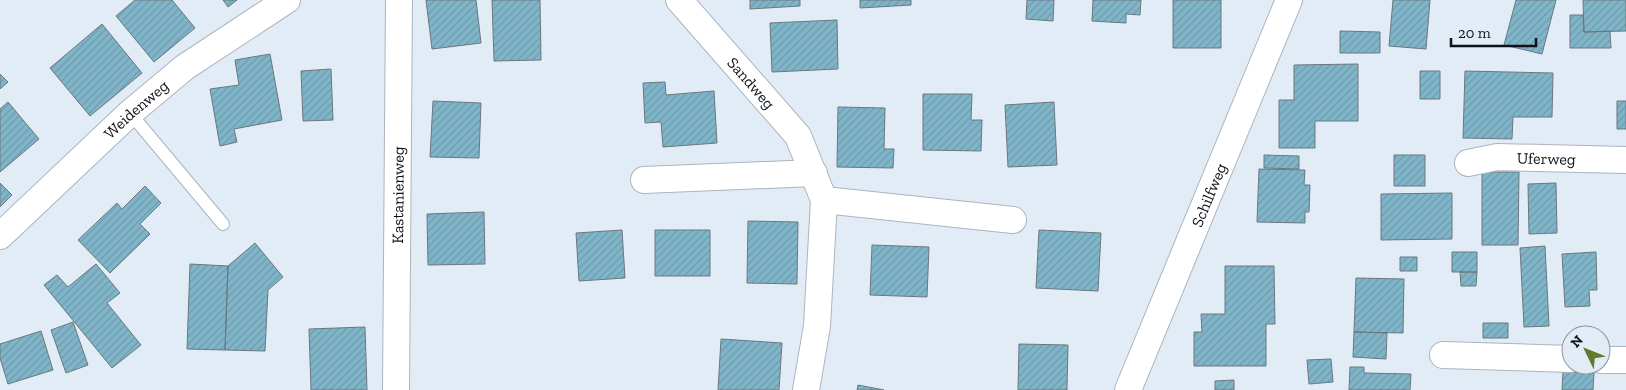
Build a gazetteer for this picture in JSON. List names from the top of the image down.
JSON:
{
  "streets": {
    "street": [
      "Sandweg",
      "Weidenweg",
      "Uferweg",
      "Kastanienweg",
      "Schilfweg"
    ]
  },
  "scale_bar": "20 m",
  "north": "top left"
}
